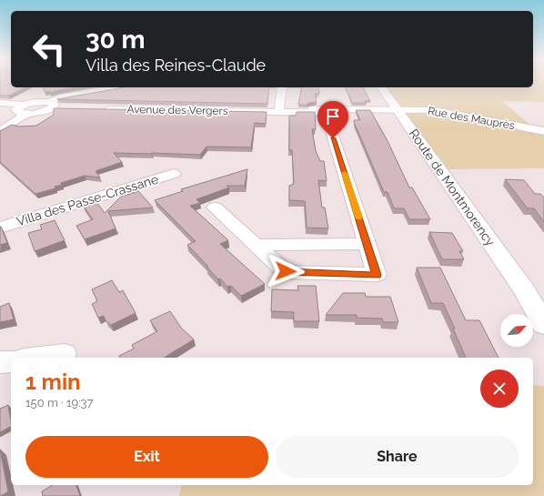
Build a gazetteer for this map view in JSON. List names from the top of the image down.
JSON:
{
  "streets": {
    "street": [
      "Avenue des Vergers",
      "Rue des Mauprès",
      "Route de Montmorency",
      "Villa des Passe-Crassane"
    ]
  },
  "crossings": [
    ["Avenue des Vergers", "Rue des Mauprès"],
    ["Avenue des Vergers", "Route de Montmorency"],
    ["Rue des Mauprès", "Route de Montmorency"]
  ],
  "north": "top right",
  "page": {
    "turn": ["30 m", "Villa des Reines-Claude"],
    "heading": ["1 min", "150 m · 19:37"],
    "buttons": ["Exit", "Share"]
  }
}
